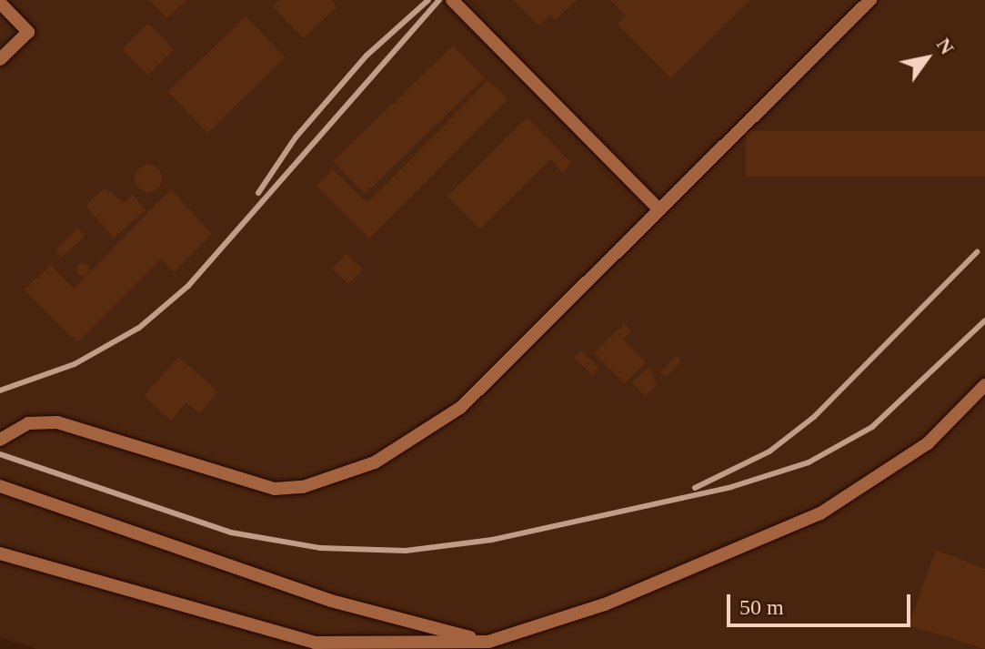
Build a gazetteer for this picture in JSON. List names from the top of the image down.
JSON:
{
  "scale_bar": "50 m",
  "north": "top right"
}
